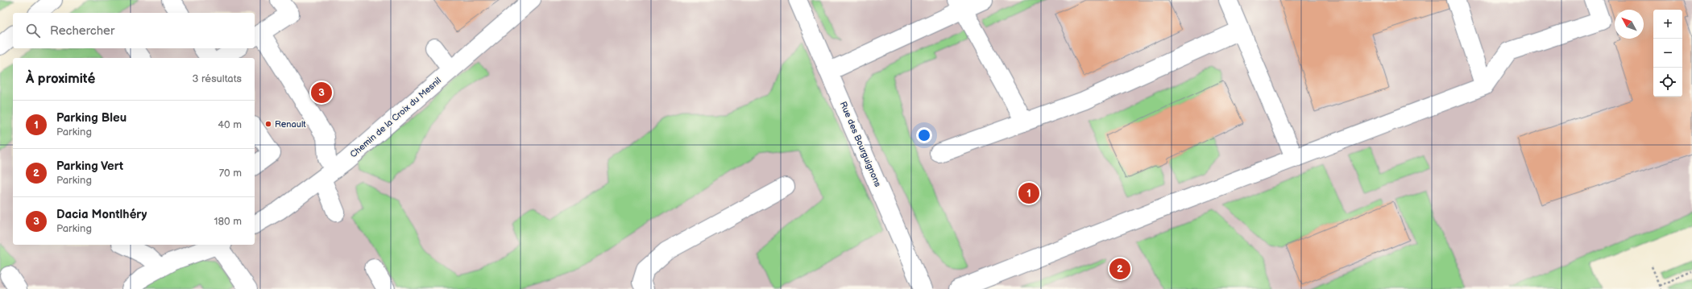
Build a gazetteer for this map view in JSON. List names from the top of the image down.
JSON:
{
  "streets": {
    "street": ["Chemin de la Croix du Mesnil", "Rue des Bourguignons"]
  },
  "places": ["Renault"],
  "north": "top left",
  "page": {
    "map_buttons": ["+", "−"],
    "search": "Rechercher",
    "heading": ["À proximité", "3 résultats"],
    "pins": ["3", "1", "2"],
    "list": [
      {
        "mark": "1",
        "name": "Parking Bleu",
        "note": "Parking",
        "value": "40 m"
      },
      {
        "mark": "2",
        "name": "Parking Vert",
        "note": "Parking",
        "value": "70 m"
      },
      {
        "mark": "3",
        "name": "Dacia Montlhéry",
        "note": "Parking",
        "value": "180 m"
      }
    ]
  }
}
